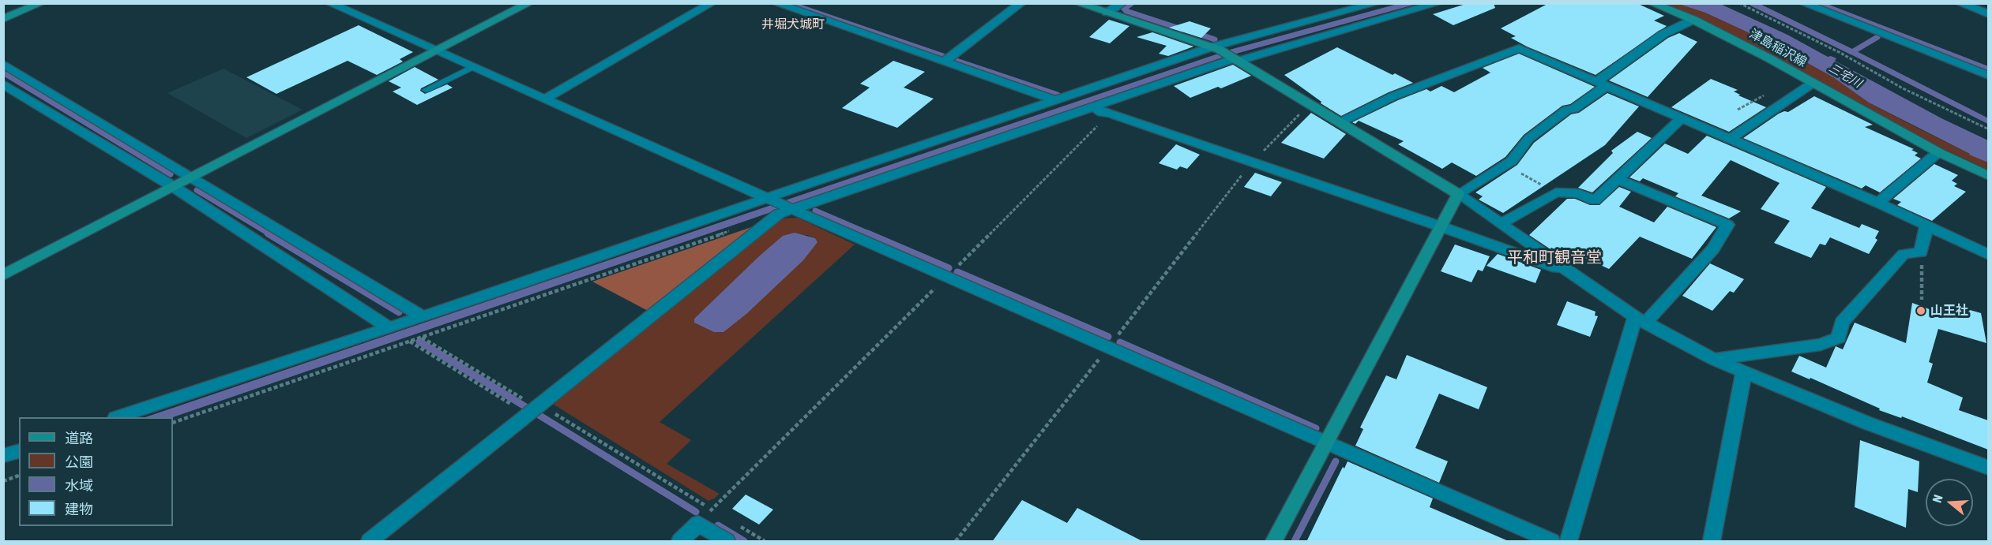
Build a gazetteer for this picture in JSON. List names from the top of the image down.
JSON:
{
  "streets": {
    "street": ["津島稲沢線"]
  },
  "districts": ["井堀犬城町", "平和町観音堂"],
  "water": ["三宅川"],
  "places": ["山王社"],
  "legend": [
    "道路",
    "公園",
    "水域",
    "建物"
  ],
  "north": "left"
}
